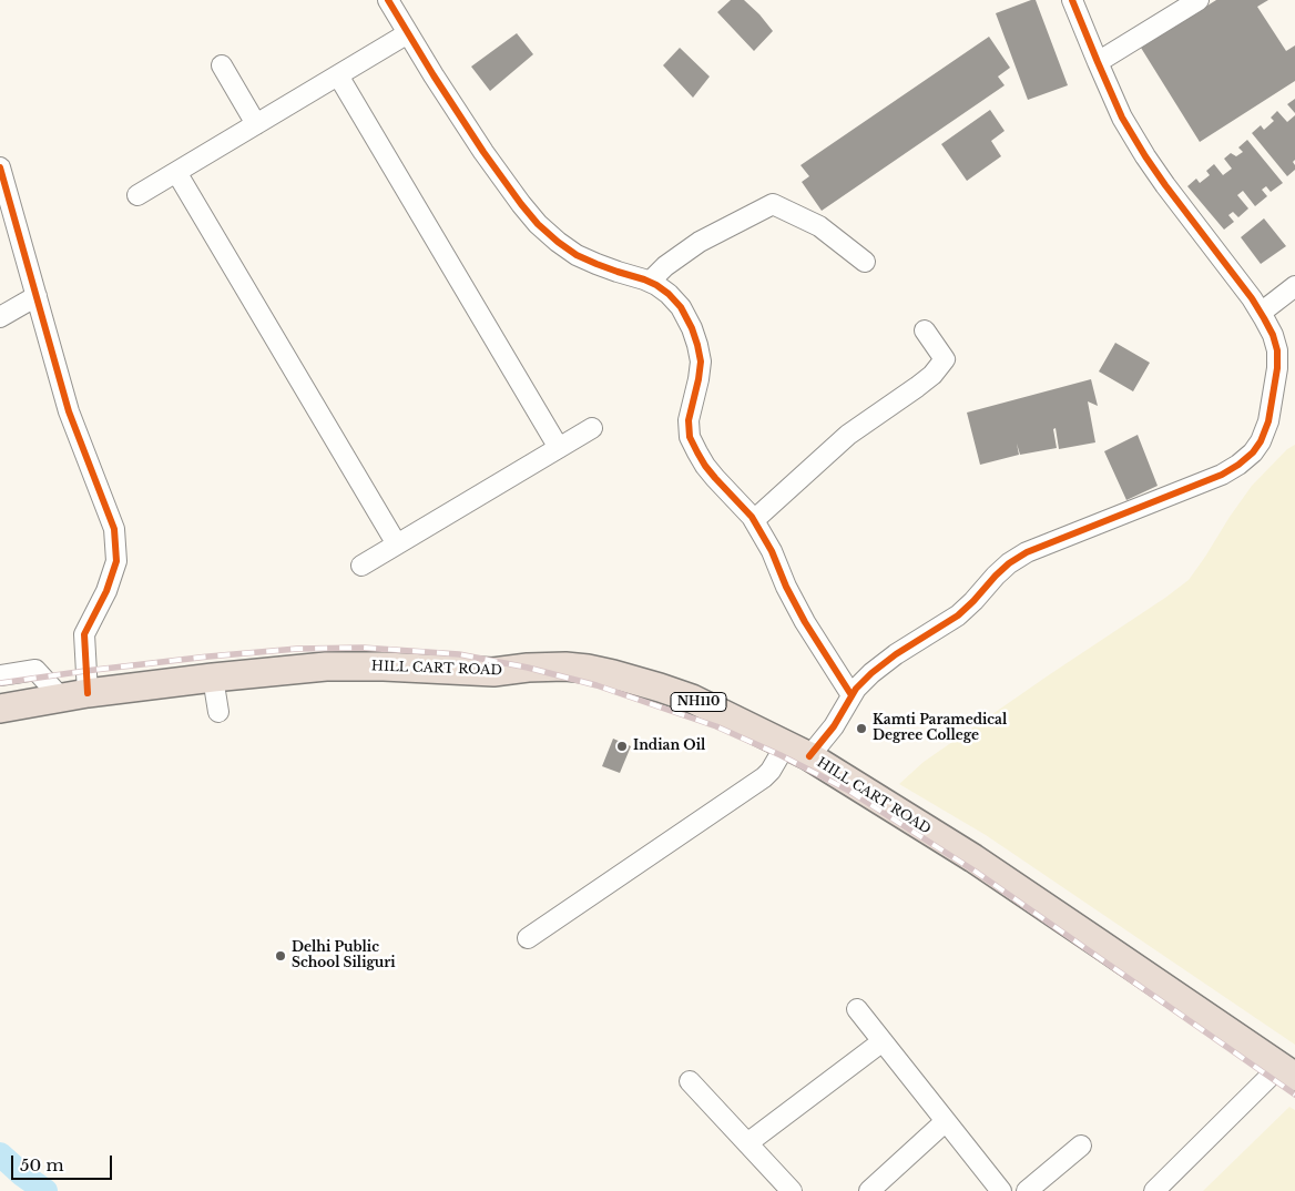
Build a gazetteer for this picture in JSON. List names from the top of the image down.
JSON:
{
  "streets": {
    "highway": ["HILL CART ROAD", "NH110"]
  },
  "places": ["Kamti Paramedical Degree College", "Indian Oil", "Delhi Public School Siliguri"],
  "scale_bar": "50 m"
}
